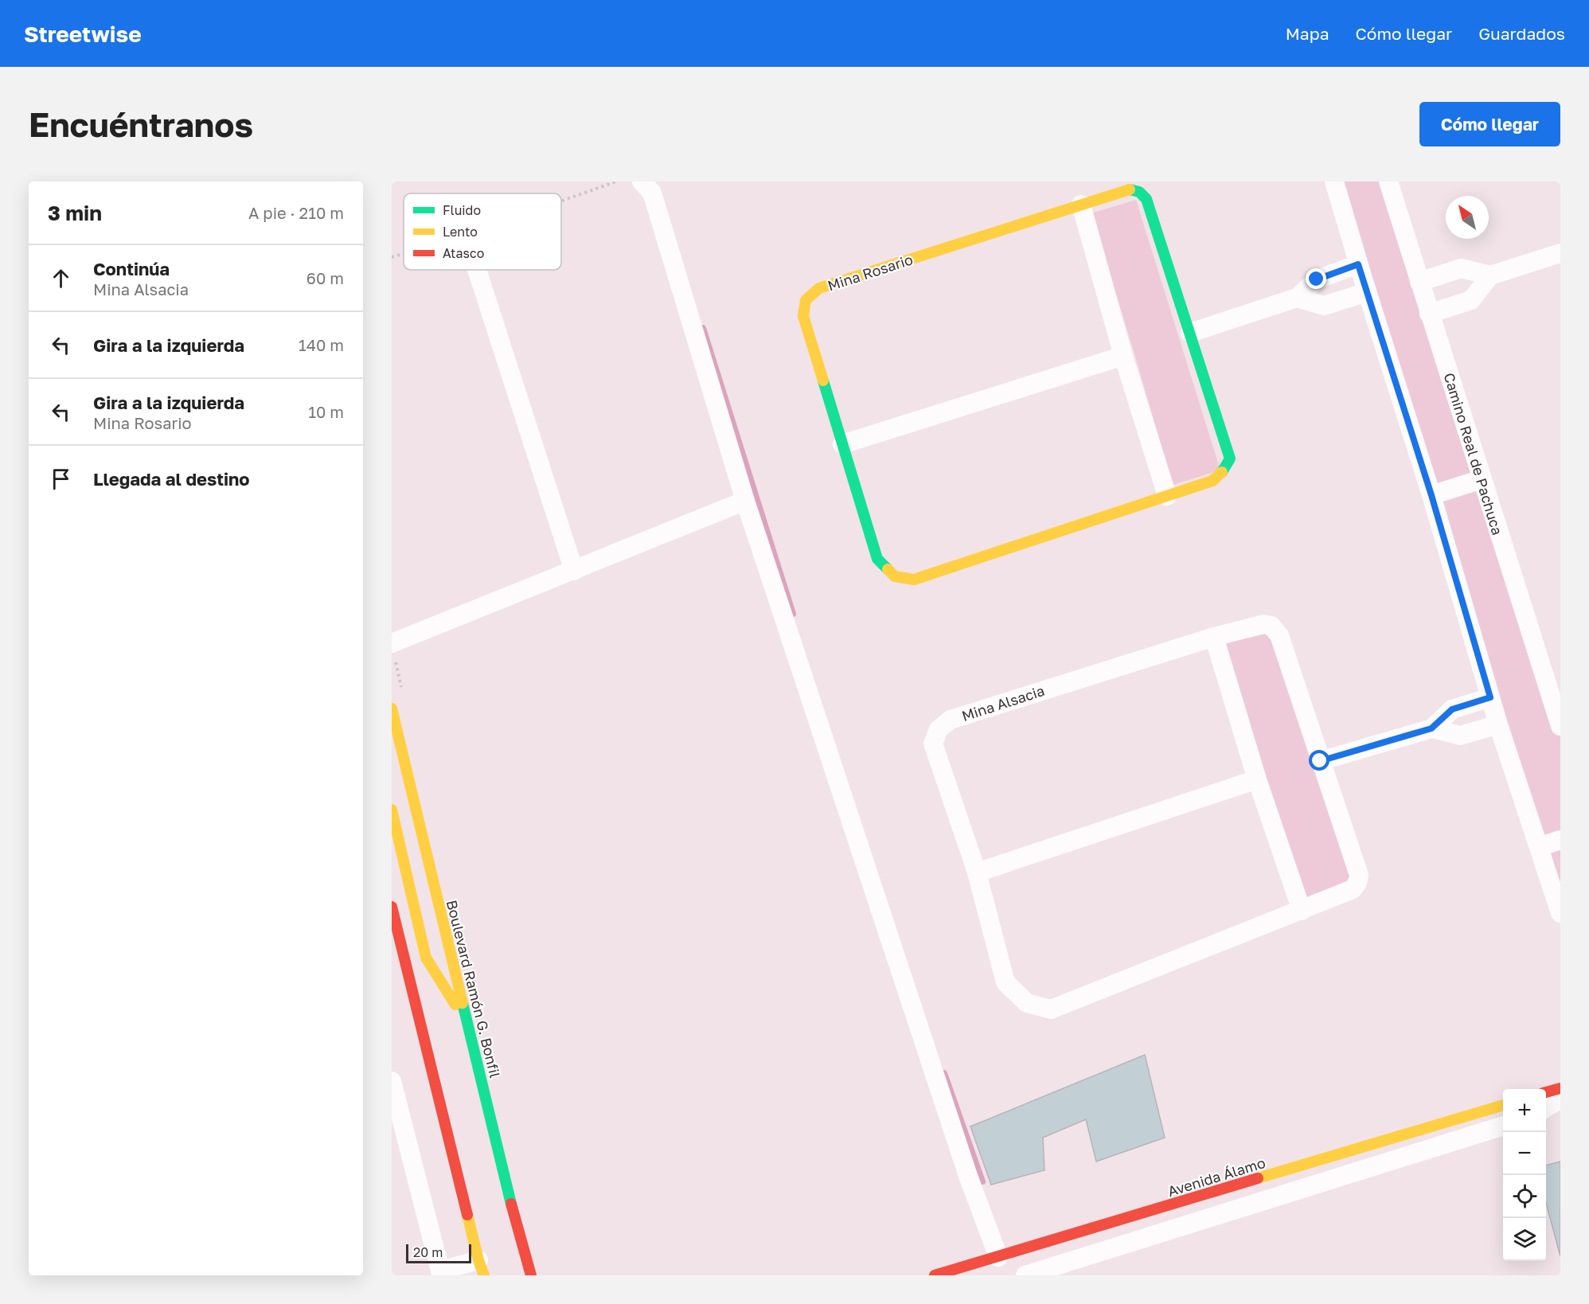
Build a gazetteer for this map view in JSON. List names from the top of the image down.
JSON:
{
  "streets": {
    "street": [
      "Mina Rosario",
      "Camino Real de Pachuca",
      "Mina Alsacia",
      "Boulevard Ramón G. Bonfil",
      "Avenida Álamo"
    ]
  },
  "legend": ["Fluido", "Lento", "Atasco"],
  "scale_bar": "20 m",
  "north": "top left",
  "page": {
    "header": "Streetwise",
    "nav": ["Mapa", "Cómo llegar", "Guardados"],
    "buttons": "Cómo llegar",
    "title": "Encuéntranos",
    "heading": ["3 min", "A pie · 210 m"],
    "list": [
      ["Continúa", "Mina Alsacia", "60 m"],
      ["Gira a la izquierda", "140 m"],
      ["Gira a la izquierda", "Mina Rosario", "10 m"],
      "Llegada al destino"
    ],
    "map_buttons": ["+", "−"],
    "scale": "20 m"
  }
}
